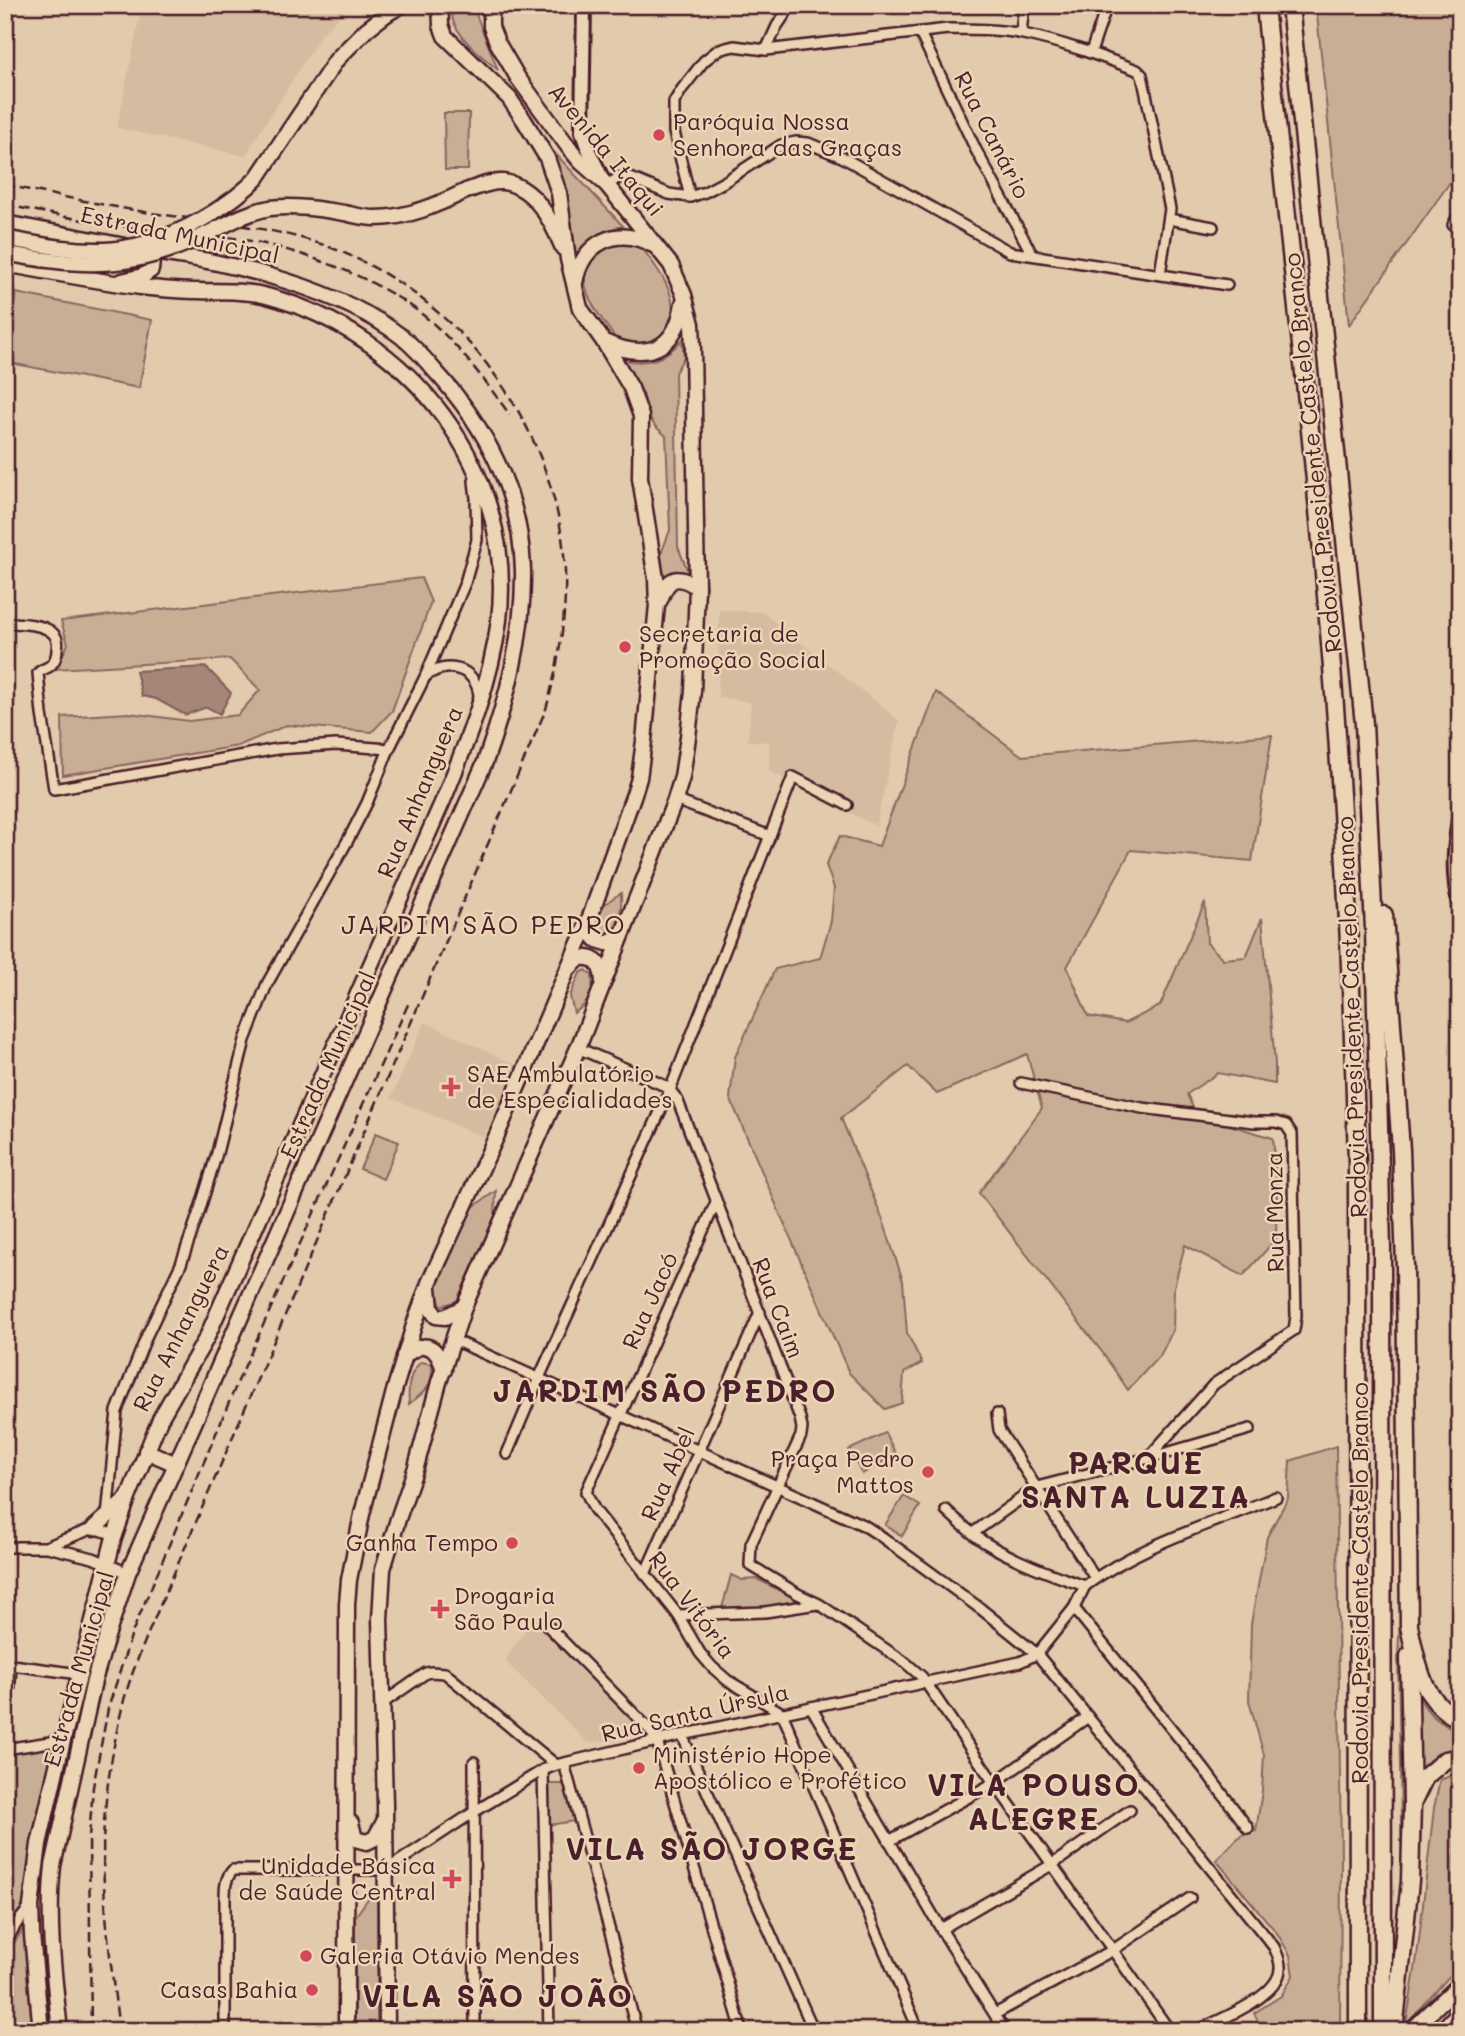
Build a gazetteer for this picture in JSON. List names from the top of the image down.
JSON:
{
  "streets": {
    "highway": ["Rodovia Presidente Castelo Branco"],
    "main road": ["Avenida Itaqui", "Estrada Municipal", "Rua Anhanguera"],
    "street": [
      "Rua Canário",
      "Rua Monza",
      "Rua Jacó",
      "Rua Caim",
      "Rua Abel",
      "Rua Vitória",
      "Rua Santa Úrsula"
    ]
  },
  "crossings": [
    ["Rua Jacó", "Rua Caim"],
    ["Rua Jacó", "Rua Vitória"],
    ["Rua Caim", "Rua Abel"],
    ["Rua Abel", "Rua Vitória"],
    ["Rua Vitória", "Rua Santa Úrsula"]
  ],
  "districts": [
    "JARDIM SÃO PEDRO",
    "JARDIM SÃO PEDRO",
    "PARQUE SANTA LUZIA",
    "VILA POUSO ALEGRE",
    "VILA SÃO JORGE",
    "VILA SÃO JOÃO"
  ],
  "places": {
    "other": [
      "Paróquia Nossa Senhora das Graças",
      "Secretaria de Promoção Social",
      "Praça Pedro Mattos",
      "Ganha Tempo",
      "Ministério Hope Apostólico e Profético",
      "Galeria Otávio Mendes",
      "Casas Bahia"
    ],
    "health": ["SAE Ambulatório de Especialidades", "Drogaria São Paulo", "Unidade Básica de Saúde Central"]
  }
}
